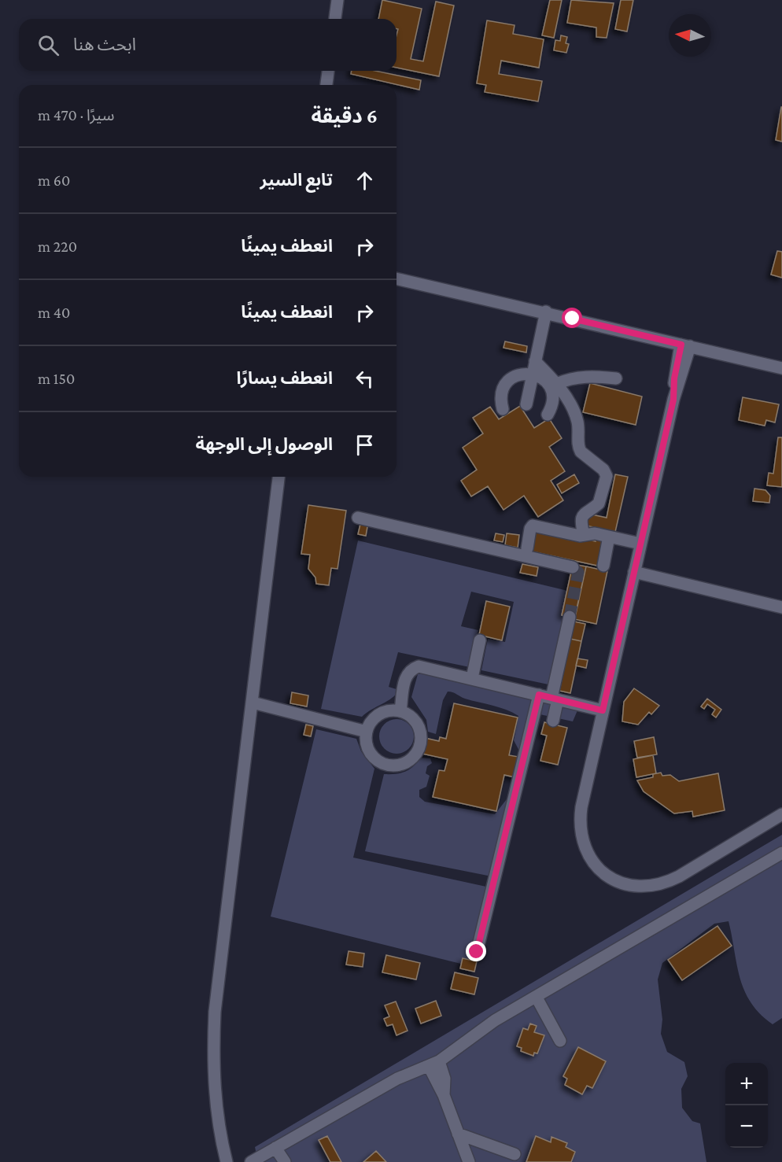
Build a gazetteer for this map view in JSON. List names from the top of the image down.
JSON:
{
  "north": "left",
  "page": {
    "search": "ابحث هنا",
    "heading": ["6 دقيقة", "سيرًا · 470 m"],
    "list": [
      ["تابع السير", "60 m"],
      ["انعطف يمينًا", "220 m"],
      ["انعطف يمينًا", "40 m"],
      ["انعطف يسارًا", "150 m"],
      "الوصول إلى الوجهة"
    ],
    "map_buttons": ["+", "−"]
  }
}
